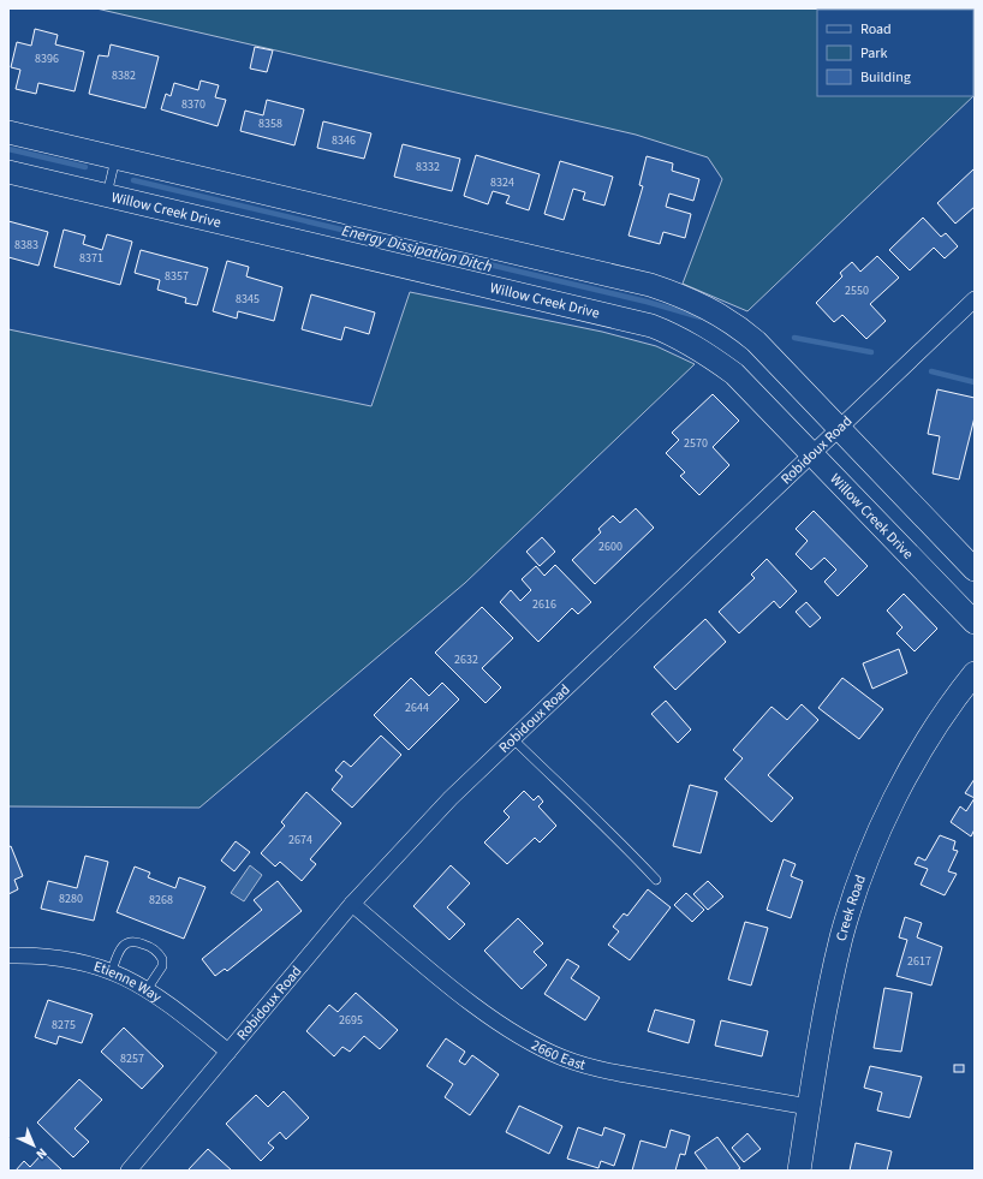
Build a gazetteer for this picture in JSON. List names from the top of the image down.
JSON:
{
  "streets": {
    "street": [
      "Willow Creek Drive",
      "Robidoux Road",
      "Creek Road",
      "Etienne Way",
      "2660 East"
    ]
  },
  "crossings": [
    ["Willow Creek Drive", "Robidoux Road"],
    ["Robidoux Road", "Etienne Way"],
    ["Robidoux Road", "2660 East"],
    ["Creek Road", "2660 East"]
  ],
  "water": ["Energy Dissipation Ditch"],
  "house_numbers": [
    "8396",
    "8382",
    "8370",
    "8358",
    "8346",
    "8332",
    "8324",
    "8383",
    "8371",
    "8357",
    "2550",
    "8345",
    "2570",
    "2600",
    "2616",
    "2632",
    "2644",
    "2674",
    "8280",
    "8268",
    "2617",
    "2695",
    "8275",
    "8257"
  ],
  "legend": ["Road", "Park", "Building"],
  "north": "bottom right"
}
